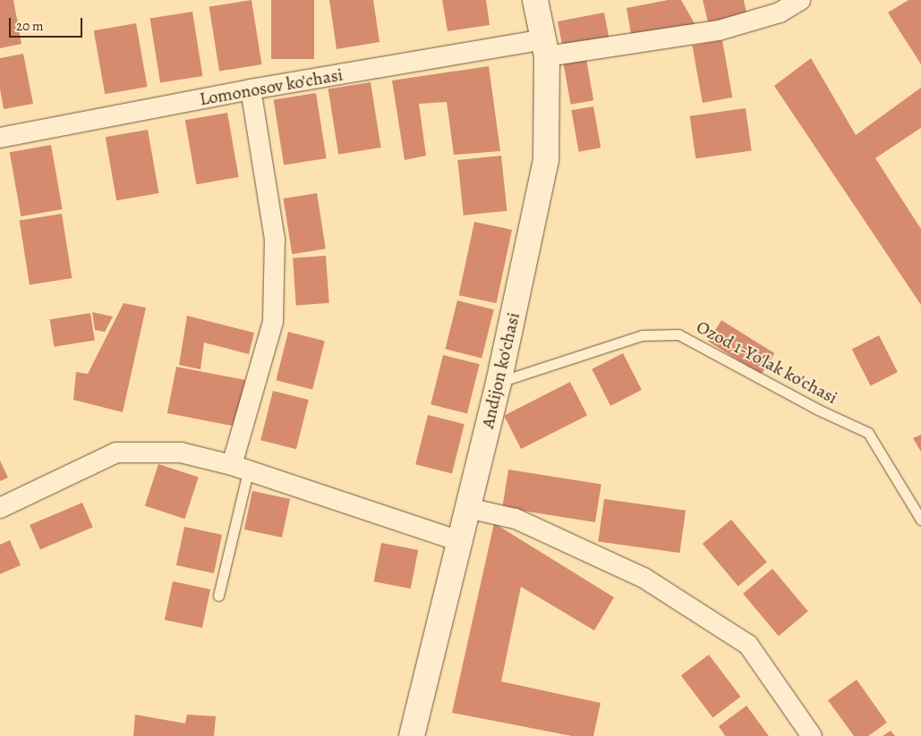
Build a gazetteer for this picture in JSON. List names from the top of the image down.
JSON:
{
  "streets": {
    "street": ["Lomonosov ko'chasi", "Andijon ko'chasi"],
    "lane": ["Ozod 1-Yo'lak ko'chasi"]
  },
  "crossings": [
    ["Lomonosov ko'chasi", "Andijon ko'chasi"],
    ["Ozod 1-Yo'lak ko'chasi", "Andijon ko'chasi"]
  ],
  "scale_bar": "20 m"
}
